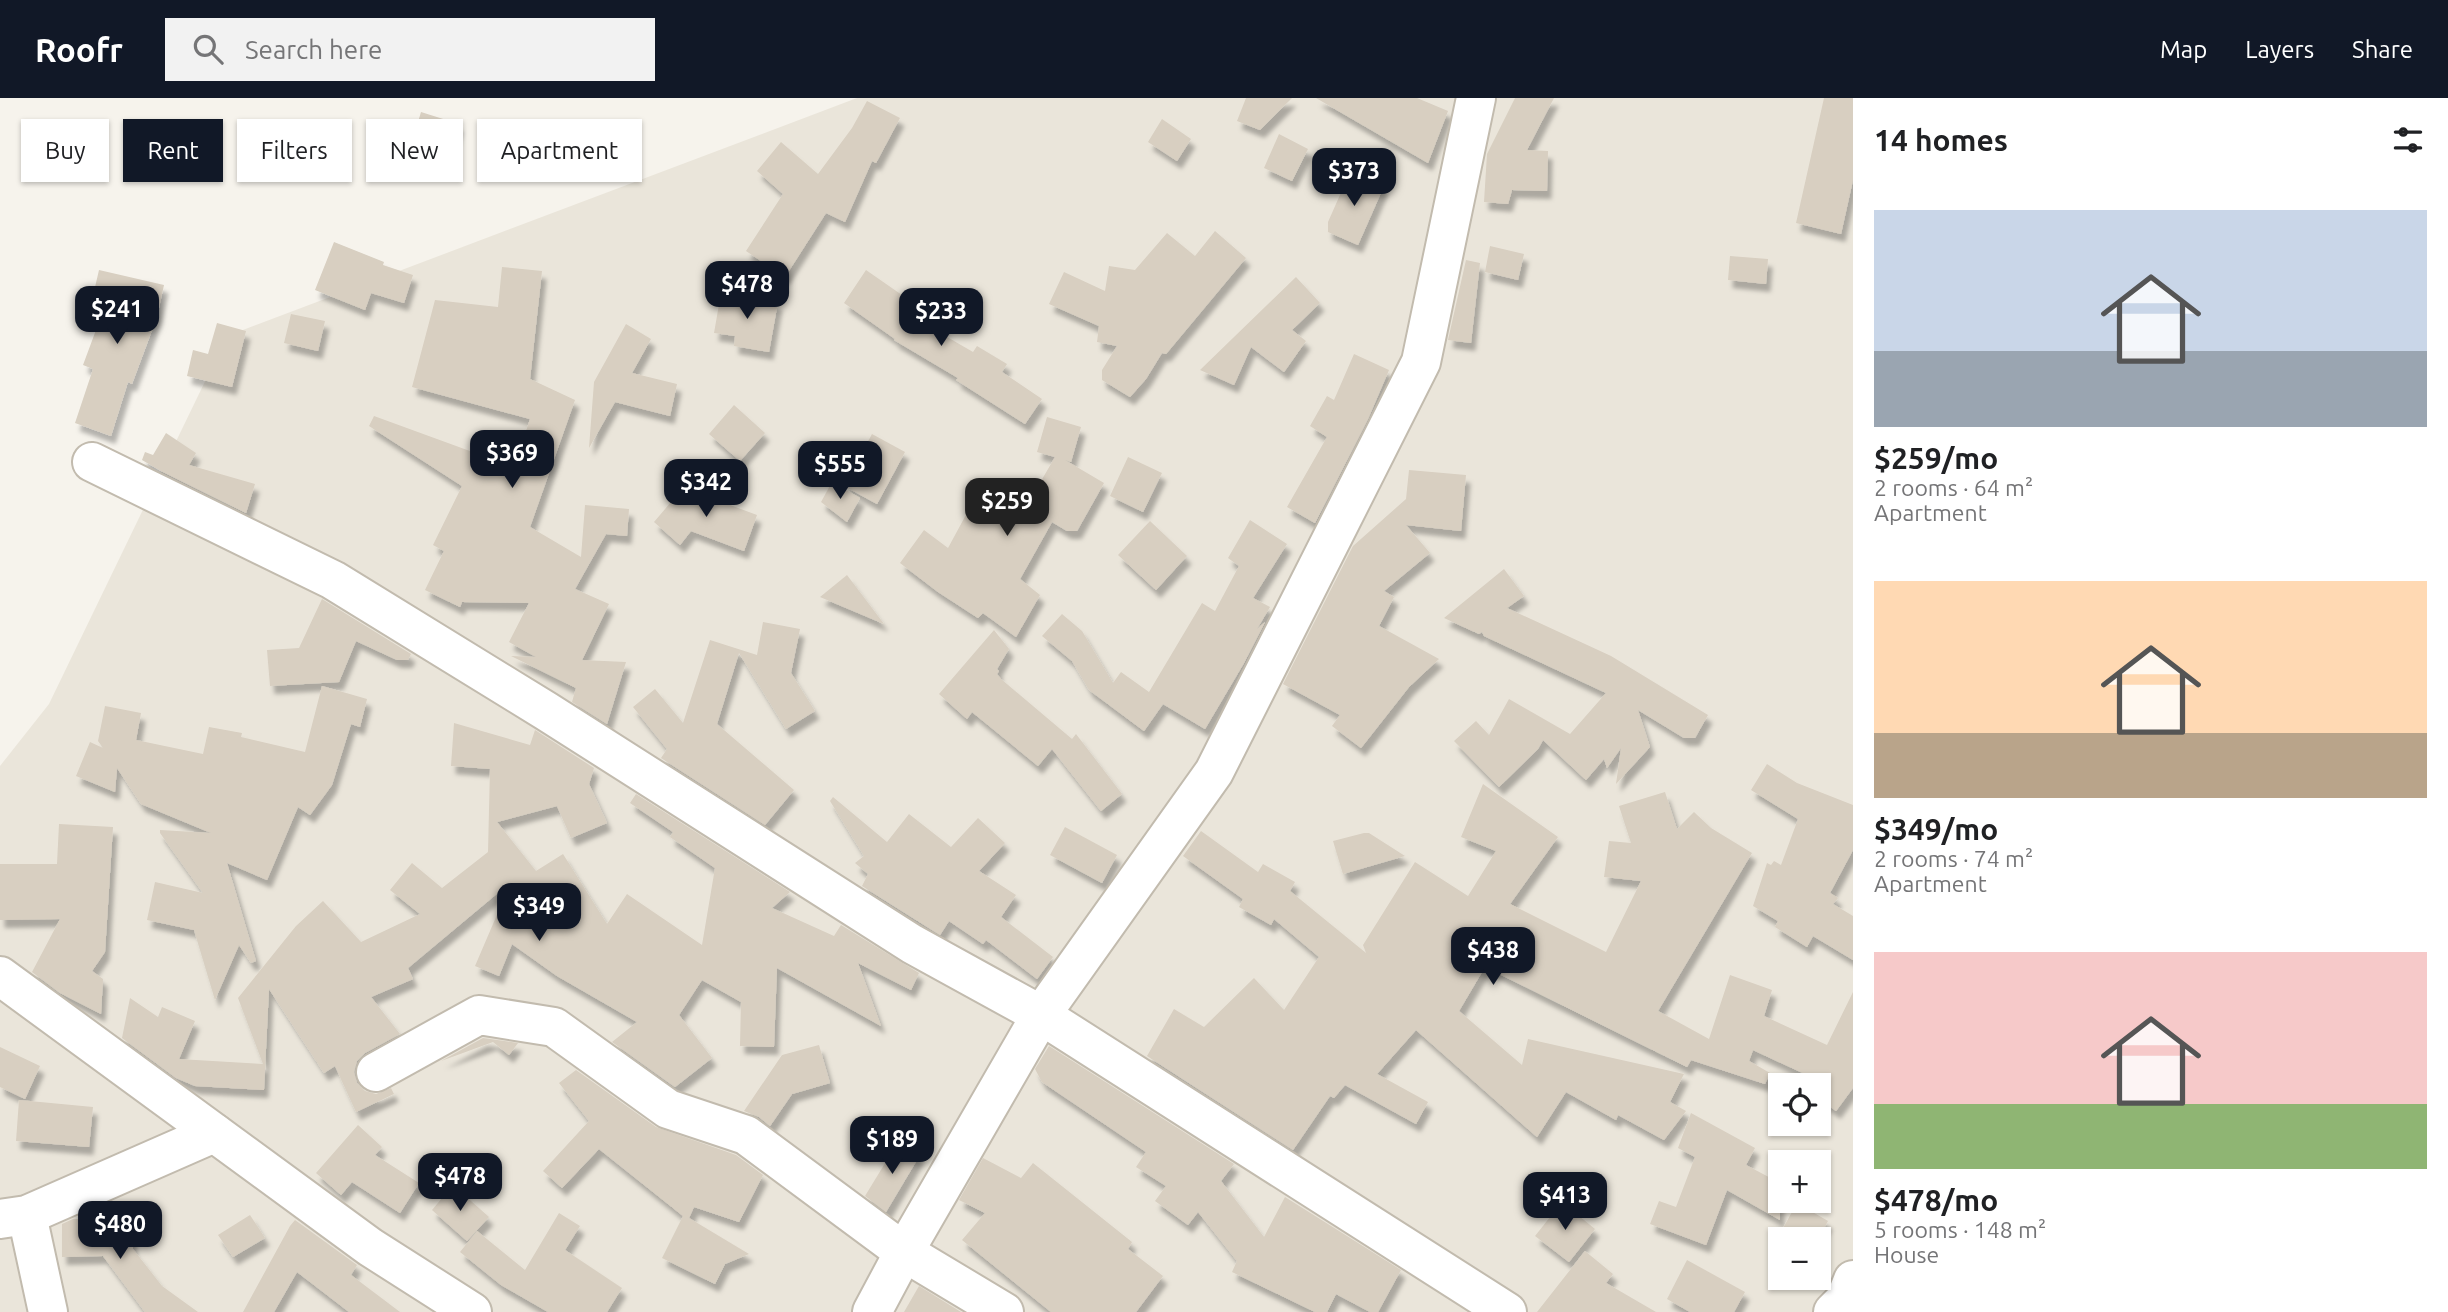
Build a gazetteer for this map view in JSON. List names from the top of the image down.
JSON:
{
  "page": {
    "header": "Roofr",
    "search": "Search here",
    "nav": ["Map", "Layers", "Share"],
    "heading": "14 homes",
    "chip": [
      "Buy",
      "Rent",
      "Filters",
      "New",
      "Apartment"
    ],
    "price": [
      "$373",
      "$478",
      "$241",
      "$233",
      "$369",
      "$555",
      "$342",
      "$259",
      "$349",
      "$438",
      "$189",
      "$478",
      "$413",
      "$480"
    ],
    "list": [
      {
        "name": "$259/mo",
        "note": "2 rooms · 64 m² · Apartment"
      },
      {
        "name": "$349/mo",
        "note": "2 rooms · 74 m² · Apartment"
      },
      {
        "name": "$478/mo",
        "note": "5 rooms · 148 m² · House"
      }
    ],
    "map_buttons": ["+", "−"]
  }
}
